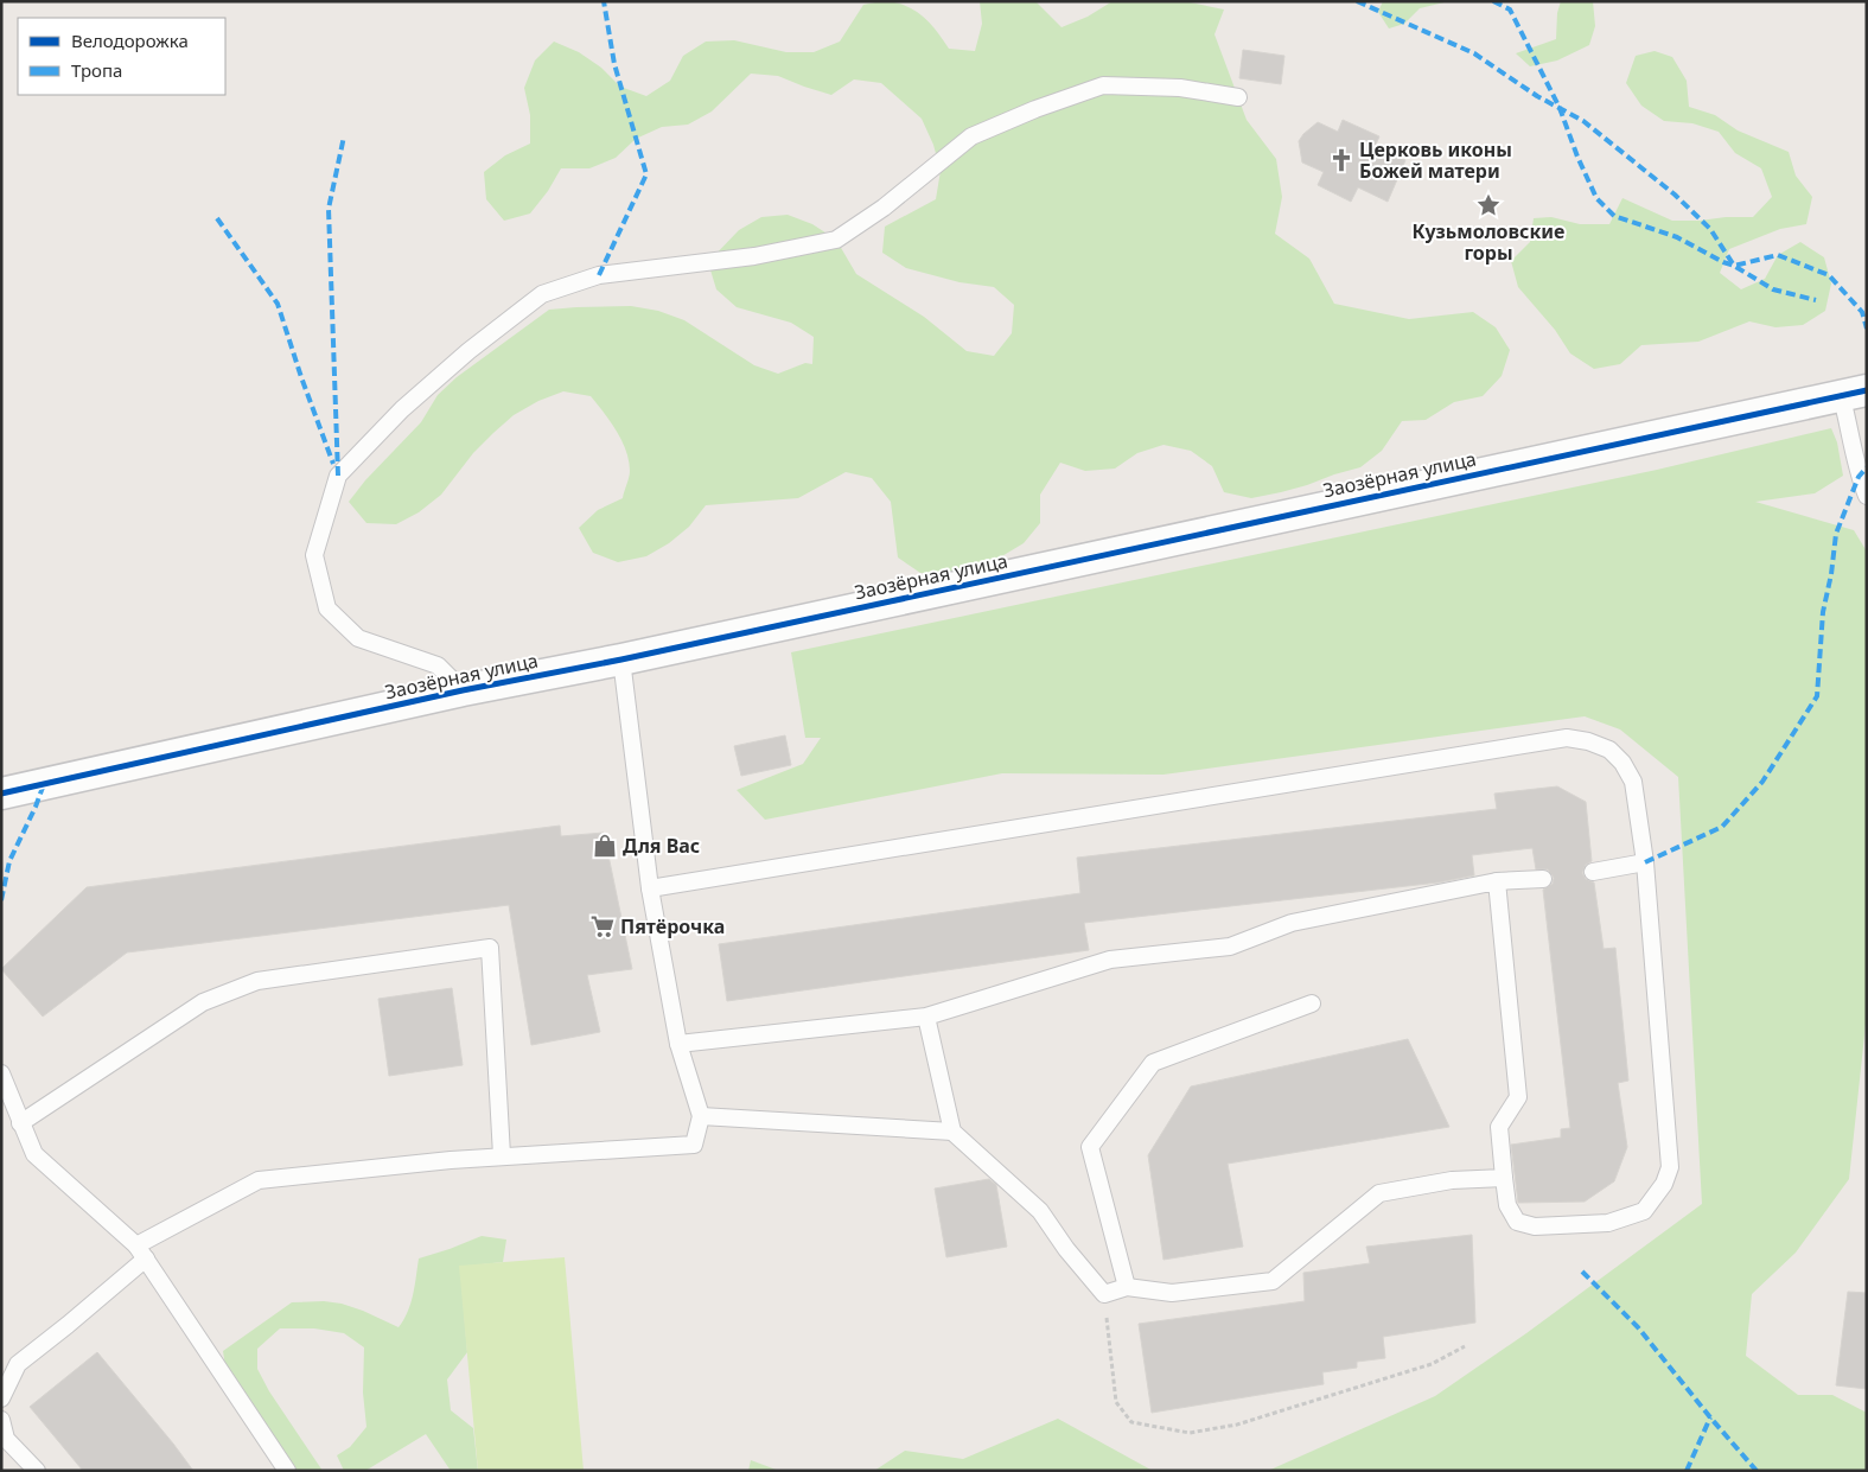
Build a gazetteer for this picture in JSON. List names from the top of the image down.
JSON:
{
  "streets": {
    "street": ["Заозёрная улица"]
  },
  "places": {
    "church": ["Церковь иконы Божей матери"],
    "place": ["Кузьмоловские горы"],
    "shop": ["Для Вас"],
    "supermarket": ["Пятёрочка"]
  },
  "legend": ["Велодорожка", "Тропа"]
}
